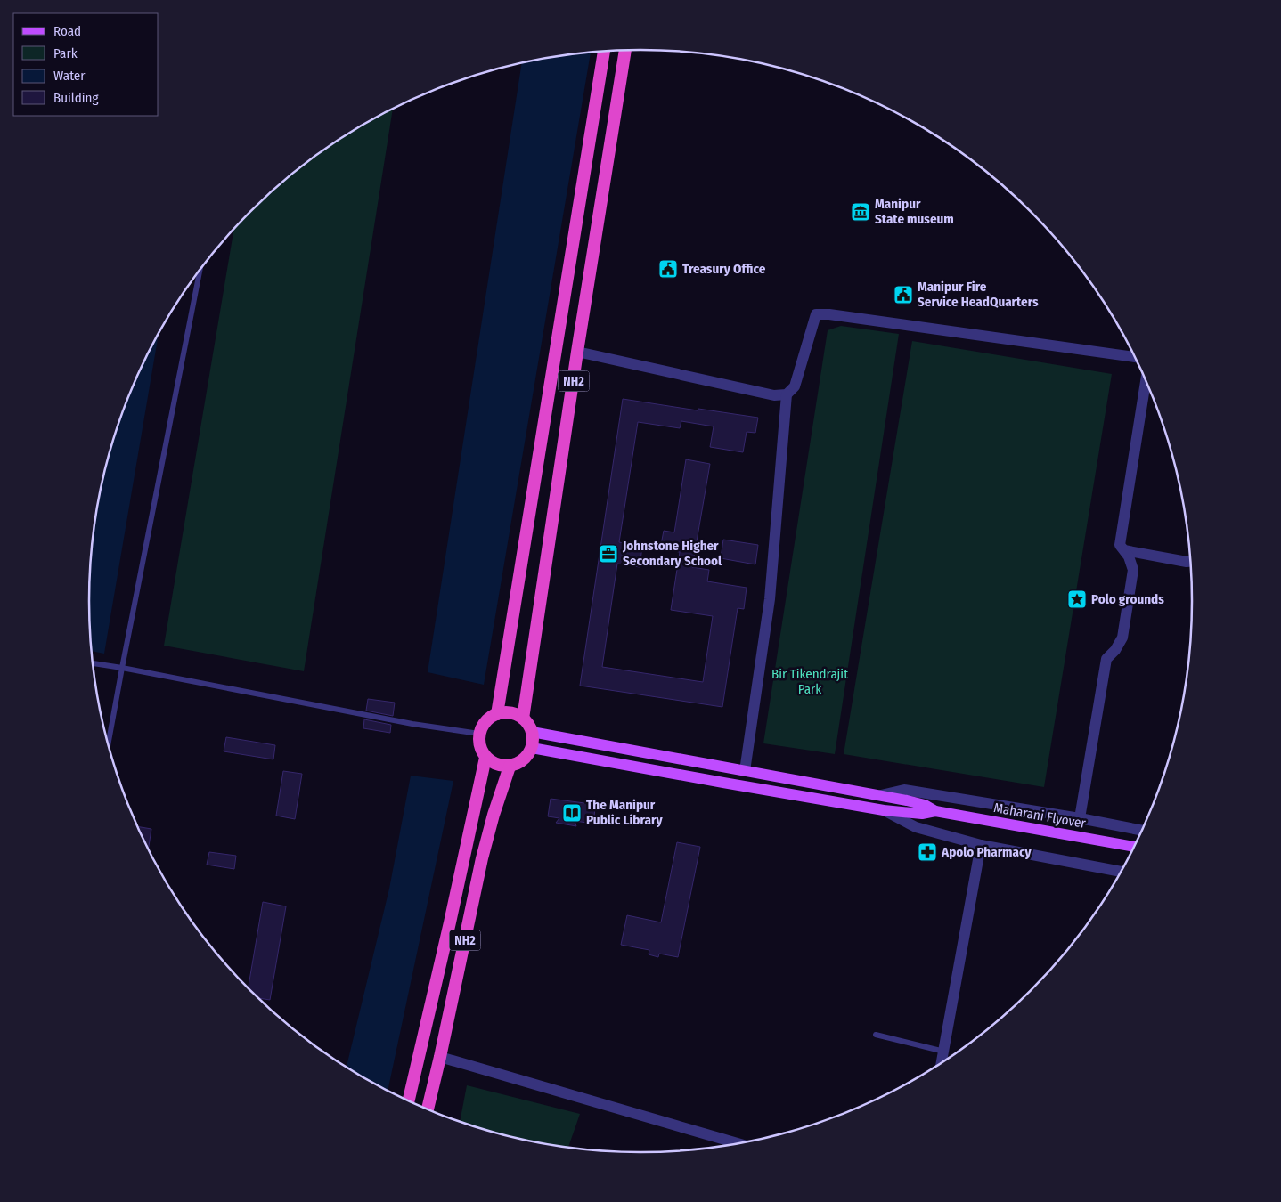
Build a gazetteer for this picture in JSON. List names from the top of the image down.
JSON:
{
  "streets": {
    "highway": ["NH2"],
    "main road": ["Maharani Flyover"]
  },
  "crossings": [
    ["NH2", "Maharani Flyover"]
  ],
  "parks": ["Bir Tikendrajit Park"],
  "places": {
    "museum": ["Manipur State museum"],
    "public building": ["Treasury Office", "Manipur Fire Service HeadQuarters"],
    "office": ["Johnstone Higher Secondary School"],
    "place": ["Polo grounds"],
    "library": ["The Manipur Public Library"],
    "pharmacy": ["Apolo Pharmacy"]
  },
  "legend": [
    "Road",
    "Park",
    "Water",
    "Building"
  ]
}
